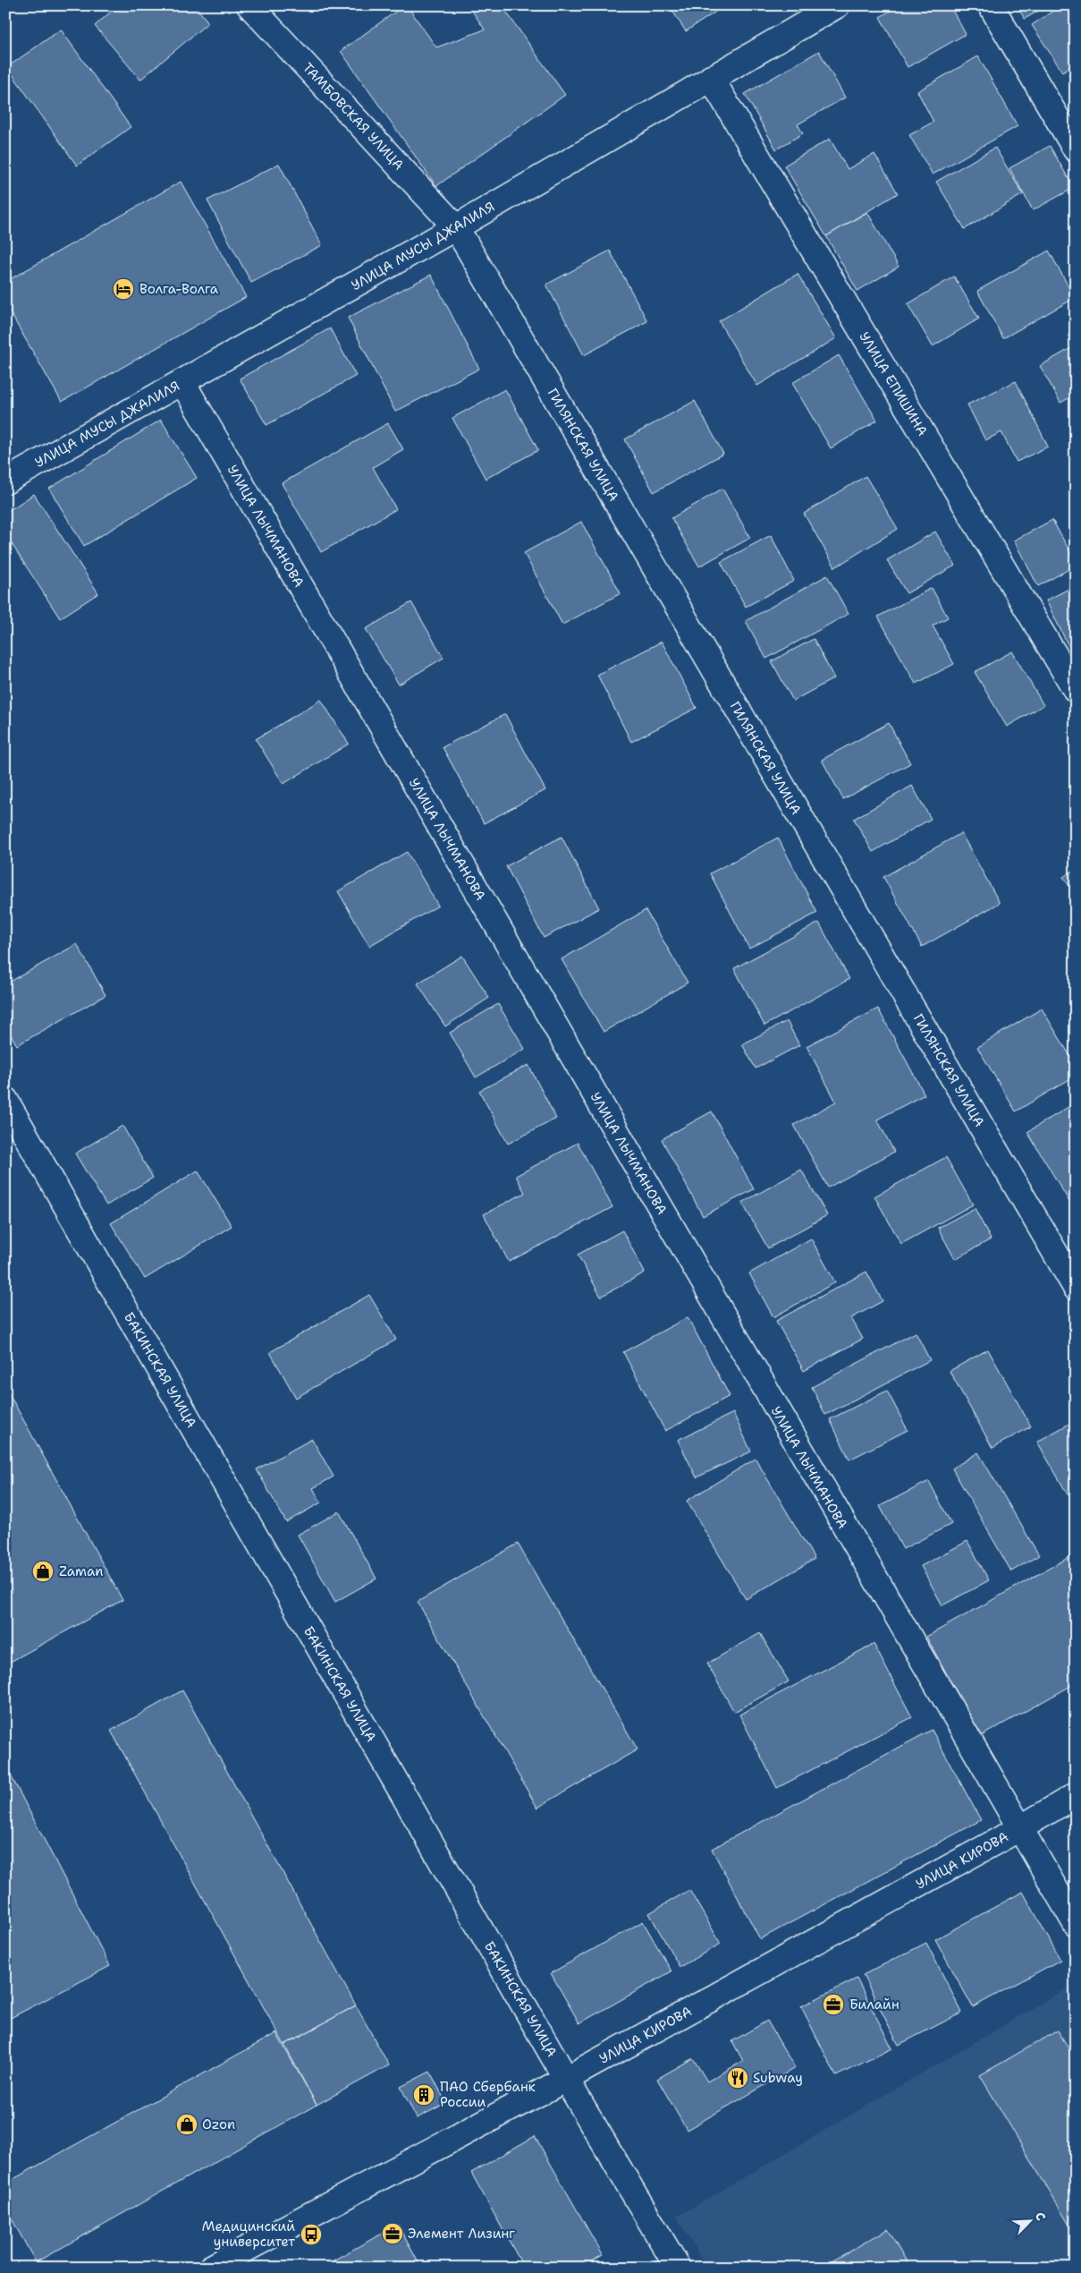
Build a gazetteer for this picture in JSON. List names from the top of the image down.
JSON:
{
  "streets": {
    "street": [
      "ТАМБОВСКАЯ УЛИЦА",
      "УЛИЦА МУСЫ ДЖАЛИЛЯ",
      "УЛИЦА ЕПИШИНА",
      "ГИЛЯНСКАЯ УЛИЦА",
      "УЛИЦА ЛЫЧМАНОВА",
      "БАКИНСКАЯ УЛИЦА",
      "УЛИЦА КИРОВА"
    ]
  },
  "crossings": [
    ["ТАМБОВСКАЯ УЛИЦА", "УЛИЦА МУСЫ ДЖАЛИЛЯ"],
    ["ТАМБОВСКАЯ УЛИЦА", "ГИЛЯНСКАЯ УЛИЦА"],
    ["УЛИЦА МУСЫ ДЖАЛИЛЯ", "УЛИЦА ЕПИШИНА"],
    ["УЛИЦА МУСЫ ДЖАЛИЛЯ", "ГИЛЯНСКАЯ УЛИЦА"],
    ["УЛИЦА МУСЫ ДЖАЛИЛЯ", "УЛИЦА ЛЫЧМАНОВА"],
    ["УЛИЦА ЛЫЧМАНОВА", "УЛИЦА КИРОВА"],
    ["БАКИНСКАЯ УЛИЦА", "УЛИЦА КИРОВА"]
  ],
  "places": {
    "hotel": ["Волга-Волга"],
    "shop": ["Zaman", "Ozon"],
    "office": ["Билайн", "Элемент Лизинг"],
    "restaurant": ["Subway"],
    "building": ["ПАО Сбербанк России"],
    "bus stop": ["Медицинский университет"]
  },
  "north": "top right"
}
